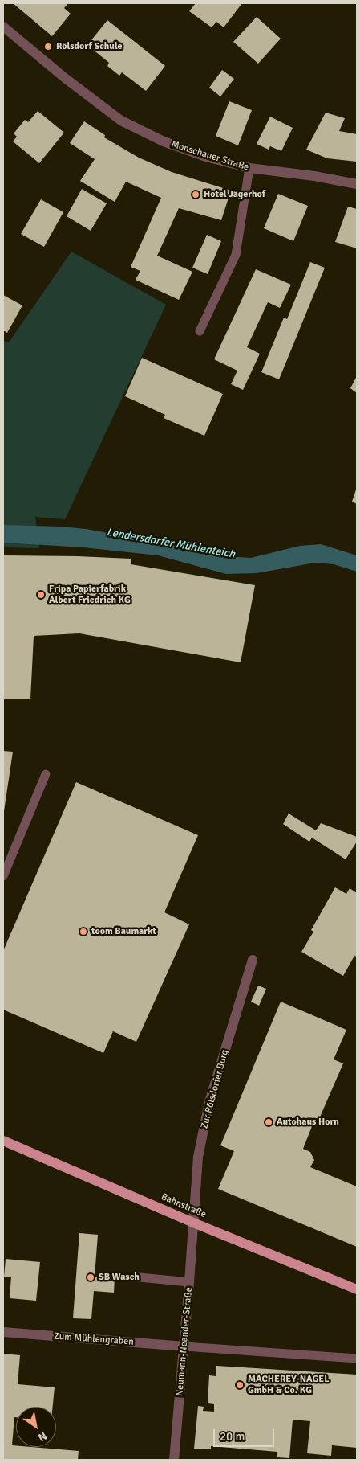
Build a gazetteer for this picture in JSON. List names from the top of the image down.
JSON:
{
  "streets": {
    "main road": ["Bahnstraße"],
    "street": [
      "Monschauer Straße",
      "Zur Rölsdorfer Burg",
      "Zum Mühlengraben",
      "Neumann-Neander-Straße"
    ]
  },
  "crossings": [
    ["Zur Rölsdorfer Burg", "Bahnstraße"],
    ["Zur Rölsdorfer Burg", "Neumann-Neander-Straße"],
    ["Bahnstraße", "Neumann-Neander-Straße"],
    ["Zum Mühlengraben", "Neumann-Neander-Straße"]
  ],
  "water": ["Lendersdorfer Mühlenteich"],
  "places": [
    "Rölsdorf Schule",
    "Hotel Jägerhof",
    "Fripa Papierfabrik Albert Friedrich KG",
    "toom Baumarkt",
    "Autohaus Horn",
    "SB Wasch",
    "MACHEREY-NAGEL GmbH & Co. KG"
  ],
  "scale_bar": "20 m",
  "north": "bottom right"
}
